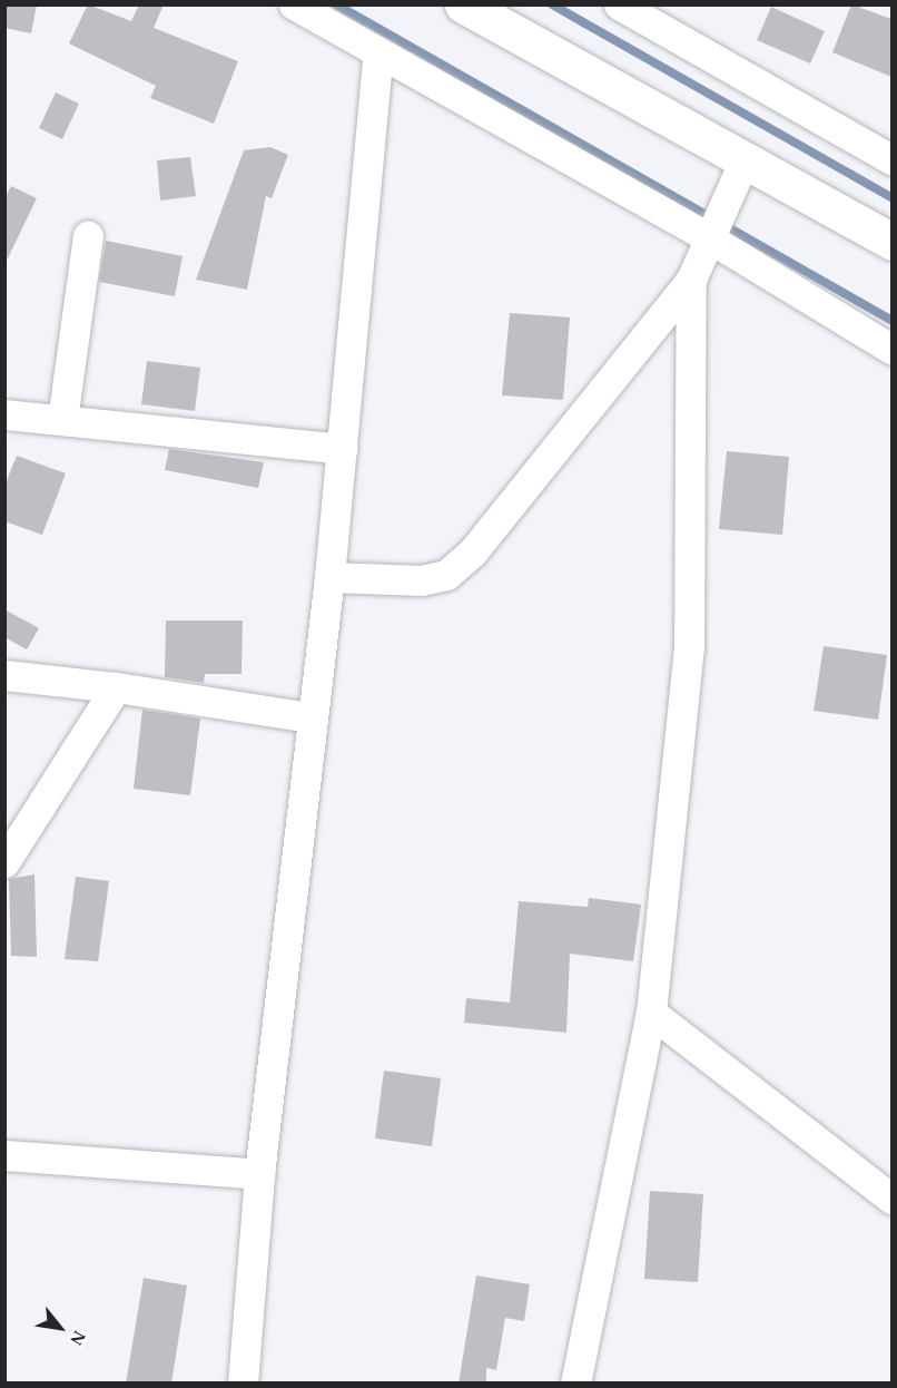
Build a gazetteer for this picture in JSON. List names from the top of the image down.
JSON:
{
  "north": "bottom right"
}
